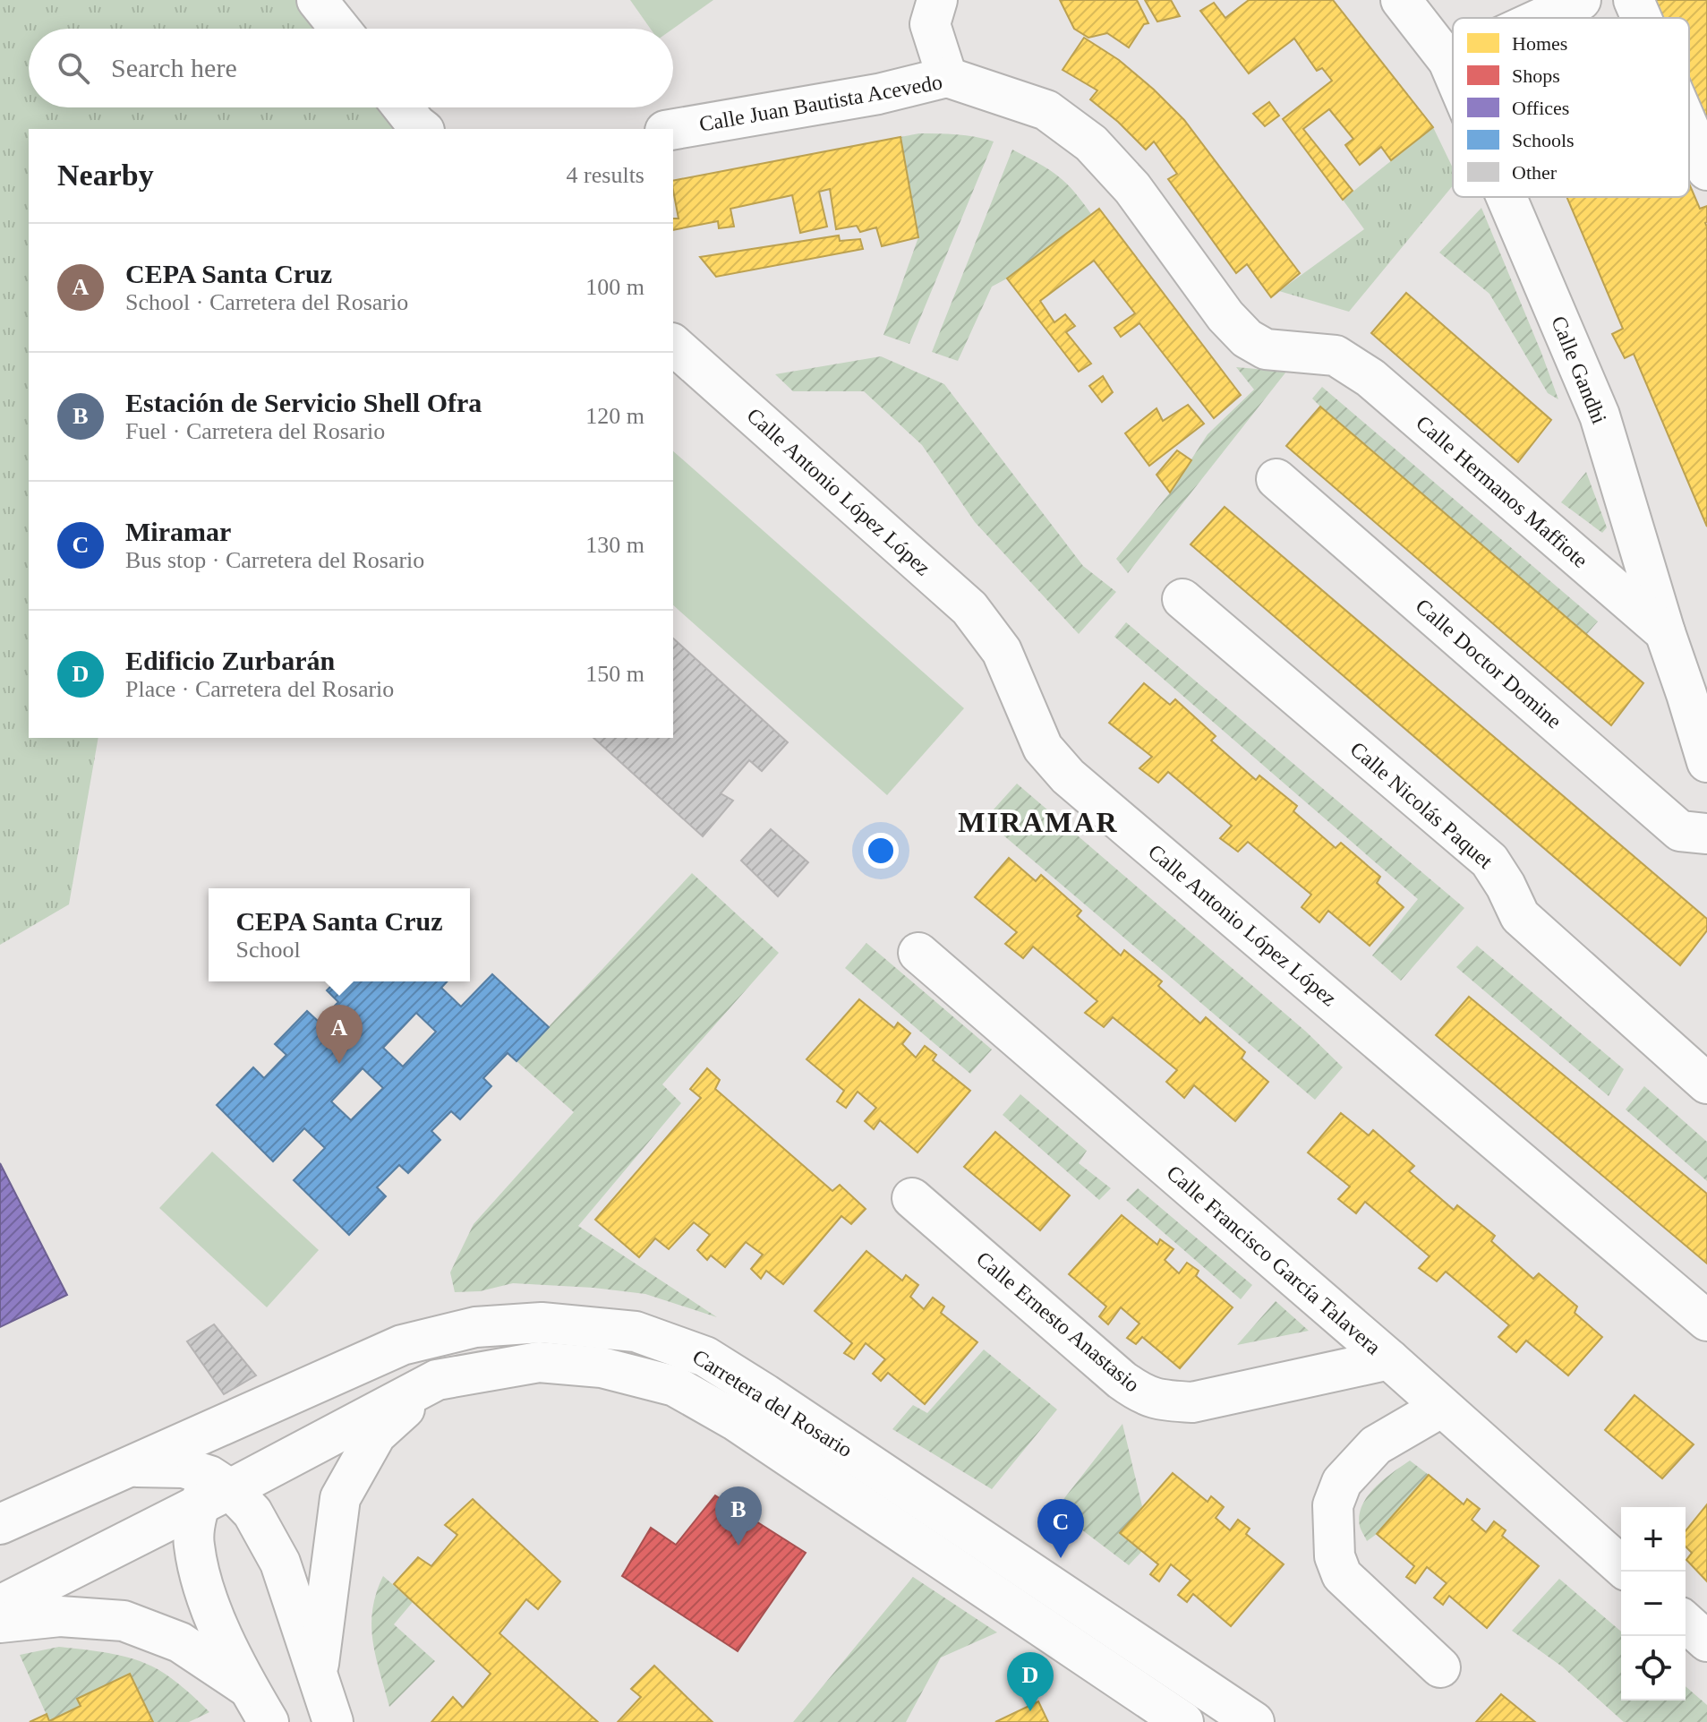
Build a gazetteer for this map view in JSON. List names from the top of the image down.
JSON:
{
  "streets": {
    "street": [
      "Calle Juan Bautista Acevedo",
      "Calle Gandhi",
      "Calle Antonio López López",
      "Calle Hermanos Maffiote",
      "Calle Doctor Domine",
      "Calle Nicolás Paquet",
      "Calle Francisco García Talavera",
      "Calle Ernesto Anastasio",
      "Carretera del Rosario"
    ]
  },
  "crossings": [
    ["Calle Juan Bautista Acevedo", "Calle Hermanos Maffiote"],
    ["Calle Gandhi", "Calle Hermanos Maffiote"],
    ["Calle Francisco García Talavera", "Calle Ernesto Anastasio"]
  ],
  "districts": ["MIRAMAR"],
  "legend": [
    "Homes",
    "Shops",
    "Offices",
    "Schools",
    "Other"
  ],
  "page": {
    "search": "Search here",
    "heading": ["Nearby", "4 results"],
    "list": [
      {
        "mark": "A",
        "name": "CEPA Santa Cruz",
        "note": "School · Carretera del Rosario",
        "value": "100 m"
      },
      {
        "mark": "B",
        "name": "Estación de Servicio Shell Ofra",
        "note": "Fuel · Carretera del Rosario",
        "value": "120 m"
      },
      {
        "mark": "C",
        "name": "Miramar",
        "note": "Bus stop · Carretera del Rosario",
        "value": "130 m"
      },
      {
        "mark": "D",
        "name": "Edificio Zurbarán",
        "note": "Place · Carretera del Rosario",
        "value": "150 m"
      }
    ],
    "popup": ["CEPA Santa Cruz", "School"],
    "pins": [
      "A",
      "B",
      "C",
      "D"
    ],
    "map_buttons": ["+", "−"]
  }
}
